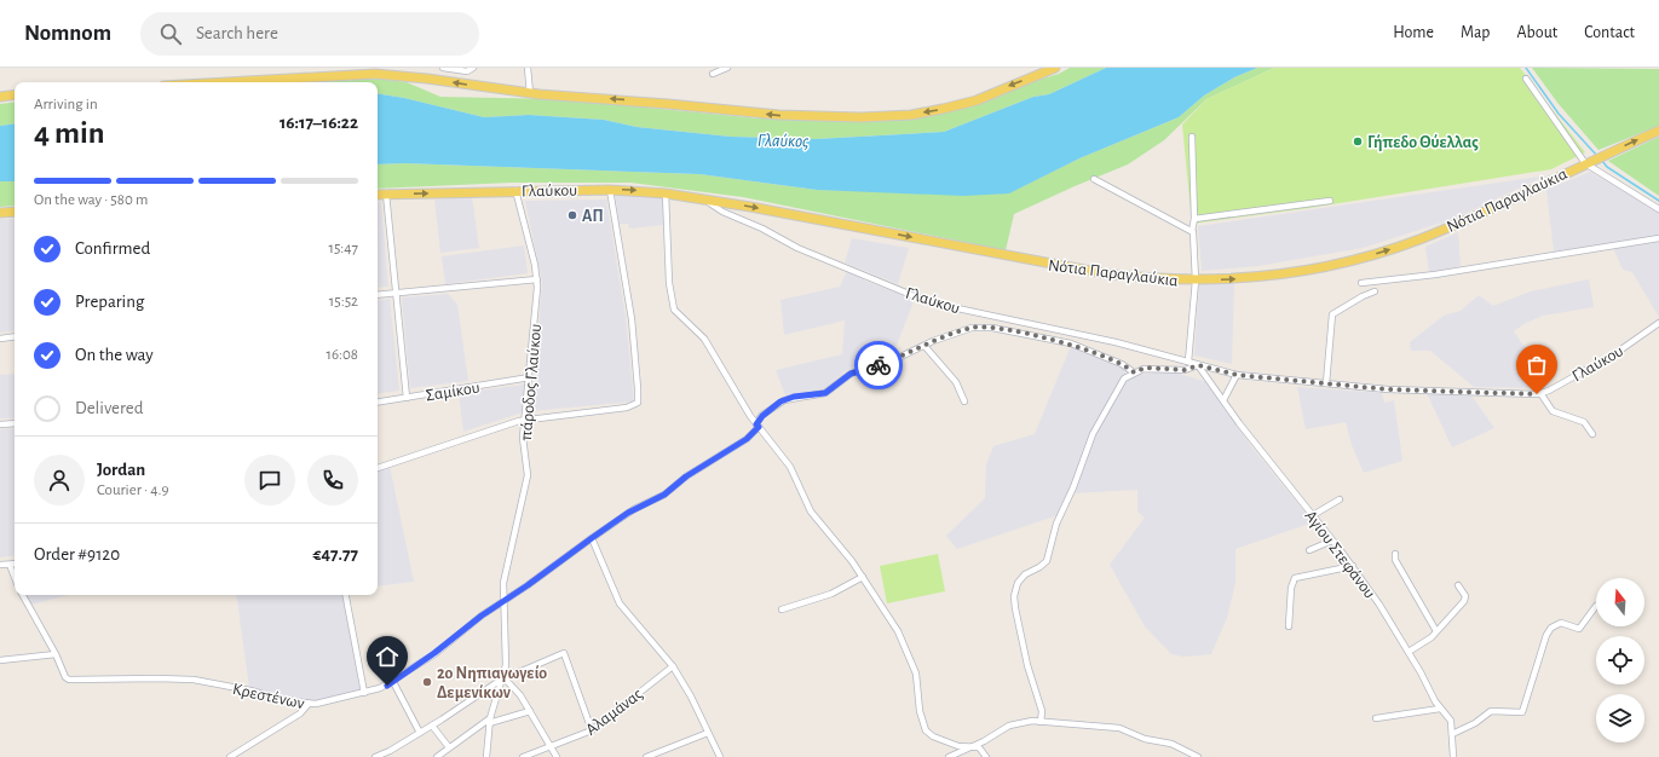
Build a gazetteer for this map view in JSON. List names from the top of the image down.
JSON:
{
  "streets": {
    "main road": ["Γλαύκου", "Νότια Παραγλαύκια"],
    "street": [
      "πάροδος Γλαύκου",
      "Σαμίκου",
      "Αγίου Στεφάνου",
      "Κρεστένων",
      "Αλαμάνας"
    ]
  },
  "crossings": [
    ["Γλαύκου", "Νότια Παραγλαύκια"],
    ["Γλαύκου", "πάροδος Γλαύκου"],
    ["Γλαύκου", "Αγίου Στεφάνου"],
    ["πάροδος Γλαύκου", "Σαμίκου"],
    ["πάροδος Γλαύκου", "Κρεστένων"]
  ],
  "one_way": ["Νότια Παραγλαύκια"],
  "water": ["Γλαύκος"],
  "places": ["Γήπεδο Θύελλας", "ΑΠ", "2ο Νηπιαγωγείο Δεμενίκων"],
  "north": "top",
  "page": {
    "header": "Nomnom",
    "search": "Search here",
    "nav": [
      "Home",
      "Map",
      "About",
      "Contact"
    ],
    "heading": ["4 min", "Arriving in", "16:17–16:22"],
    "panel": [
      "Jordan",
      "Courier · 4.9",
      "Order #9120",
      "€47.77"
    ],
    "bar": "On the way · 580 m",
    "list": [
      ["Confirmed", "15:47"],
      ["Preparing", "15:52"],
      ["On the way", "16:08"],
      "Delivered"
    ]
  }
}
